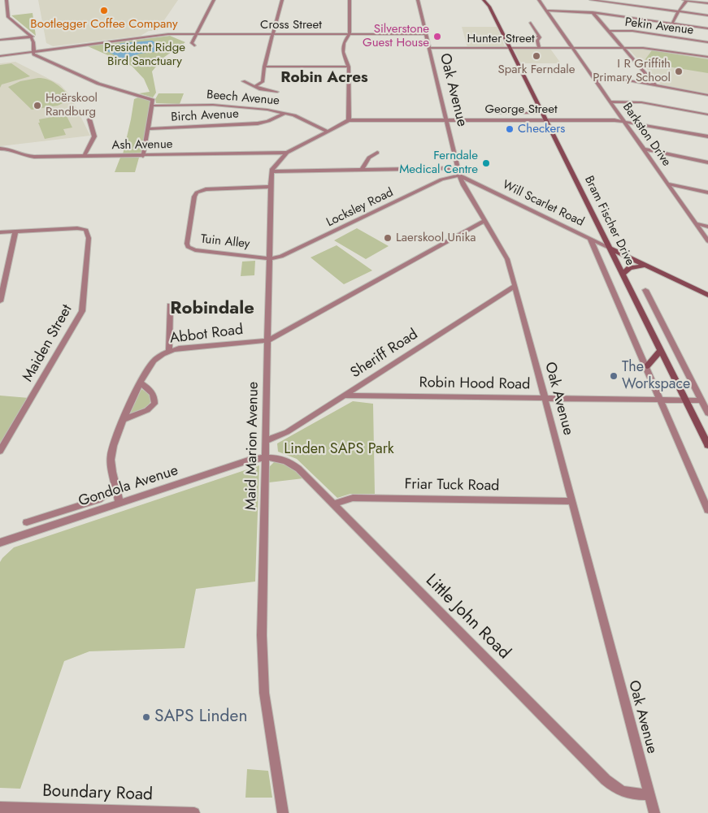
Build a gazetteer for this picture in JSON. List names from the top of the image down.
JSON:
{
  "streets": {
    "main road": ["Will Scarlet Road", "Bram Fischer Drive"],
    "street": [
      "Cross Street",
      "Pekin Avenue",
      "Hunter Street",
      "Oak Avenue",
      "Beech Avenue",
      "George Street",
      "Birch Avenue",
      "Barkston Drive",
      "Ash Avenue",
      "Locksley Road",
      "Tuin Alley",
      "Abbot Road",
      "Maiden Street",
      "Sheriff Road",
      "Robin Hood Road",
      "Maid Marion Avenue",
      "Friar Tuck Road",
      "Gondola Avenue",
      "Little John Road",
      "Boundary Road"
    ]
  },
  "crossings": [
    ["Cross Street", "Oak Avenue"],
    ["Hunter Street", "Oak Avenue"],
    ["Hunter Street", "Barkston Drive"],
    ["Hunter Street", "Bram Fischer Drive"],
    ["Oak Avenue", "George Street"],
    ["Oak Avenue", "Will Scarlet Road"],
    ["Oak Avenue", "Locksley Road"],
    ["Oak Avenue", "Abbot Road"],
    ["Oak Avenue", "Sheriff Road"],
    ["Oak Avenue", "Robin Hood Road"],
    ["Oak Avenue", "Friar Tuck Road"],
    ["Oak Avenue", "Little John Road"],
    ["Beech Avenue", "Birch Avenue"],
    ["George Street", "Barkston Drive"],
    ["George Street", "Bram Fischer Drive"],
    ["Will Scarlet Road", "Locksley Road"],
    ["Will Scarlet Road", "Bram Fischer Drive"],
    ["Will Scarlet Road", "Maid Marion Avenue"],
    ["Locksley Road", "Tuin Alley"],
    ["Locksley Road", "Maid Marion Avenue"],
    ["Bram Fischer Drive", "Robin Hood Road"],
    ["Tuin Alley", "Maid Marion Avenue"],
    ["Abbot Road", "Maid Marion Avenue"],
    ["Abbot Road", "Gondola Avenue"],
    ["Sheriff Road", "Robin Hood Road"],
    ["Sheriff Road", "Maid Marion Avenue"],
    ["Maid Marion Avenue", "Gondola Avenue"],
    ["Maid Marion Avenue", "Little John Road"],
    ["Friar Tuck Road", "Little John Road"],
    ["Gondola Avenue", "Little John Road"]
  ],
  "districts": ["Robin Acres", "Robindale"],
  "parks": ["President Ridge Bird Sanctuary", "Linden SAPS Park"],
  "places": [
    "Bootlegger Coffee Company",
    "Silverstone Guest House",
    "Spark Ferndale",
    "I R Griffith Primary School",
    "Hoërskool Randburg",
    "Checkers",
    "Ferndale Medical Centre",
    "Laerskool Unika",
    "The Workspace",
    "SAPS Linden"
  ]
}
